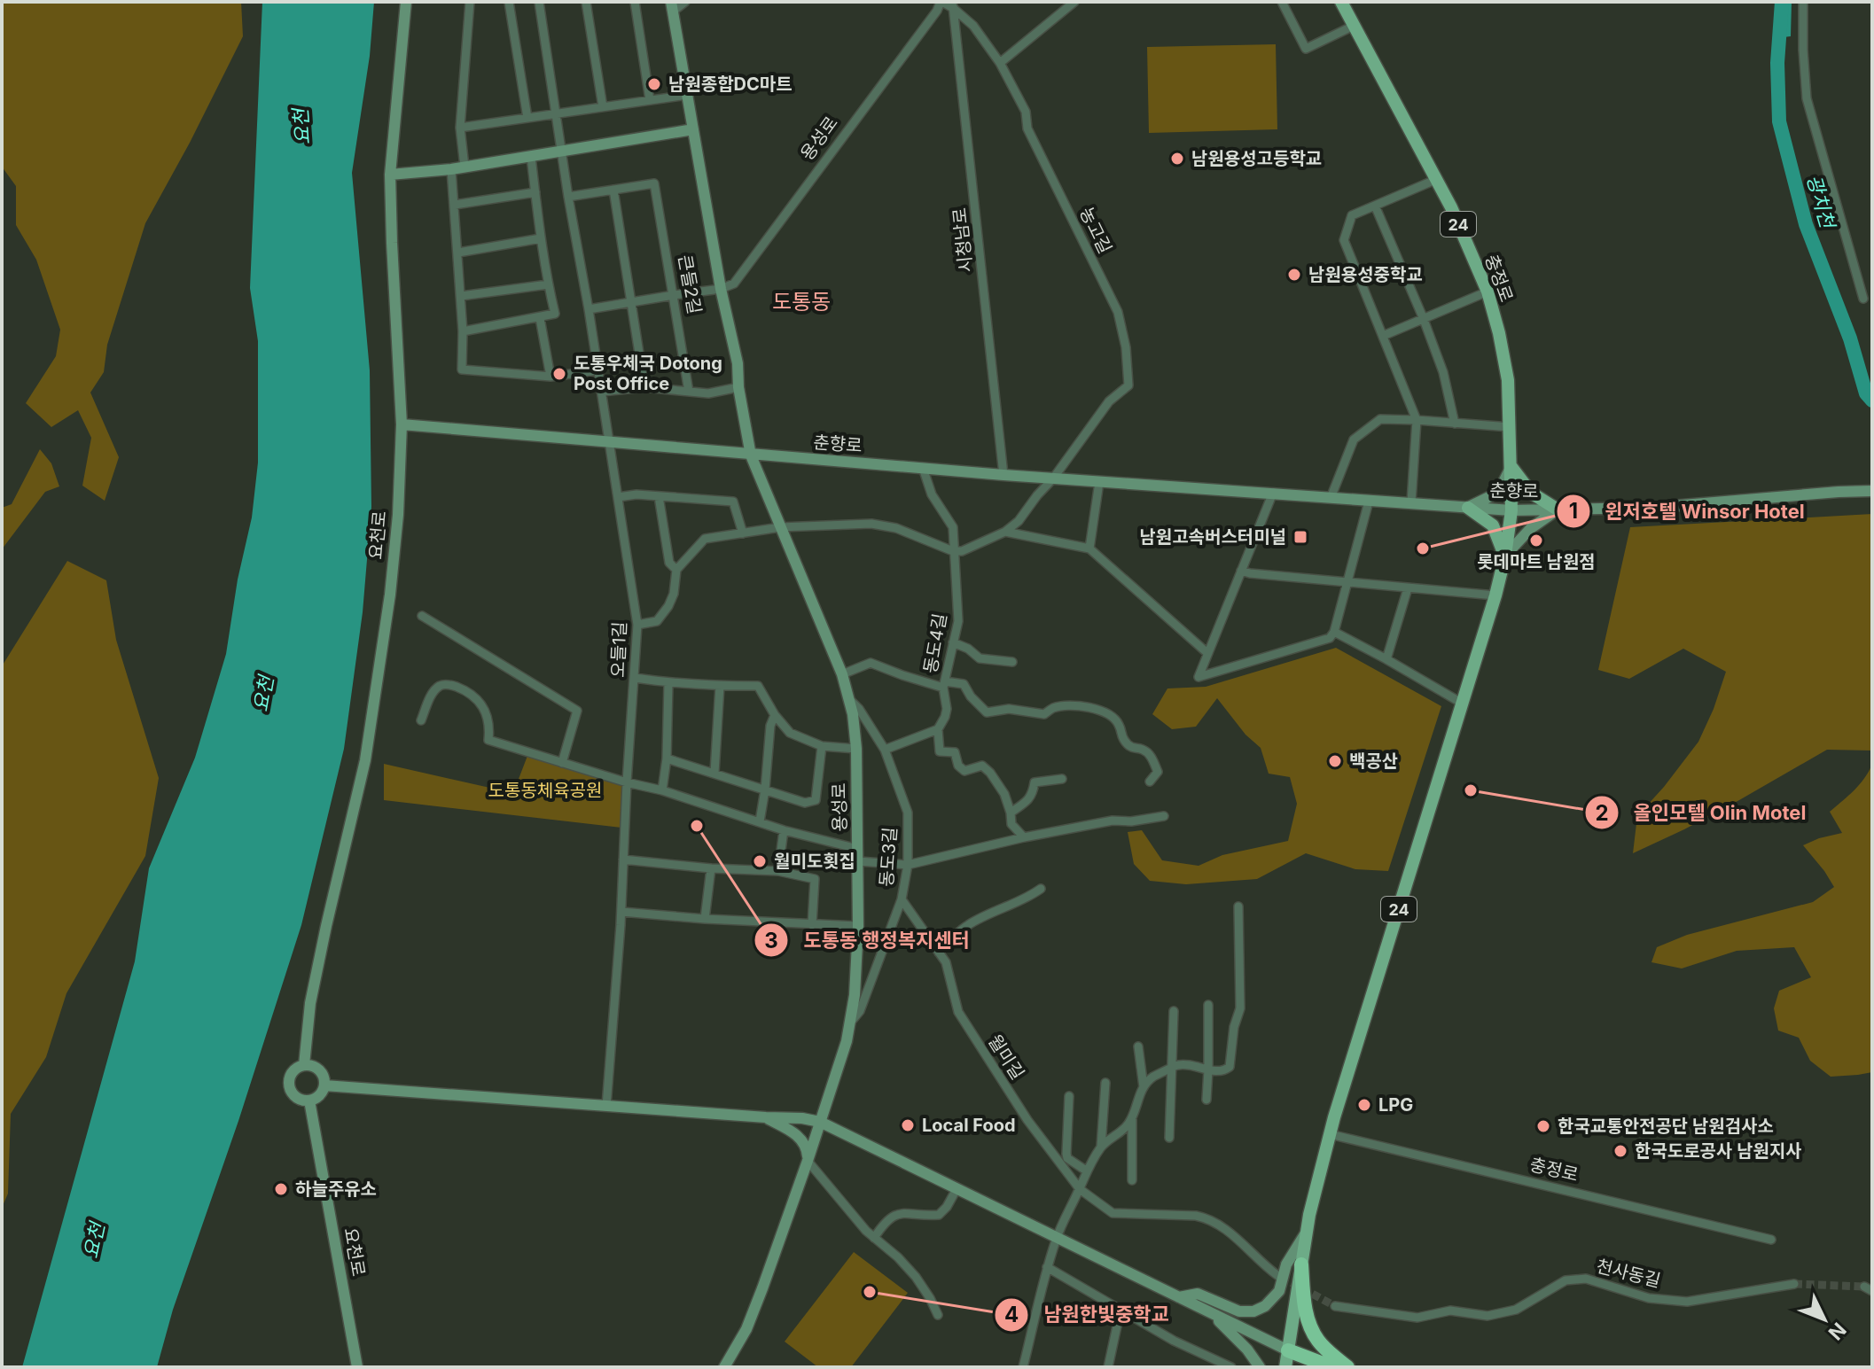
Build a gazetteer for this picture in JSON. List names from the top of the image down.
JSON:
{
  "streets": {
    "main road": ["24", "충정로"],
    "street": [
      "용성로",
      "농고길",
      "시청남로",
      "큰들2길",
      "춘향로",
      "요천로",
      "동도4길",
      "오들1길",
      "동도3길",
      "월미길",
      "천사동길"
    ]
  },
  "crossings": [
    ["용성로", "농고길"],
    ["용성로", "춘향로"],
    ["용성로", "동도3길"],
    ["농고길", "시청남로"],
    ["농고길", "춘향로"],
    ["시청남로", "춘향로"],
    ["충정로", "춘향로"],
    ["춘향로", "요천로"],
    ["춘향로", "동도4길"],
    ["춘향로", "오들1길"],
    ["동도3길", "월미길"]
  ],
  "districts": ["도통동"],
  "water": ["요천", "광치천"],
  "parks": ["도통동체육공원"],
  "places": {
    "other": [
      "남원종합DC마트",
      "남원용성고등학교",
      "남원용성중학교",
      "도통우체국 Dotong Post Office",
      "롯데마트 남원점",
      "윈저호텔 Winsor Hotel",
      "백공산",
      "올인모텔 Olin Motel",
      "도통동 행정복지센터",
      "월미도횟집",
      "LPG",
      "Local Food",
      "한국교통안전공단 남원검사소",
      "한국도로공사 남원지사",
      "하늘주유소",
      "남원한빛중학교"
    ],
    "transit": ["남원고속버스터미널"]
  },
  "north": "bottom right"
}
